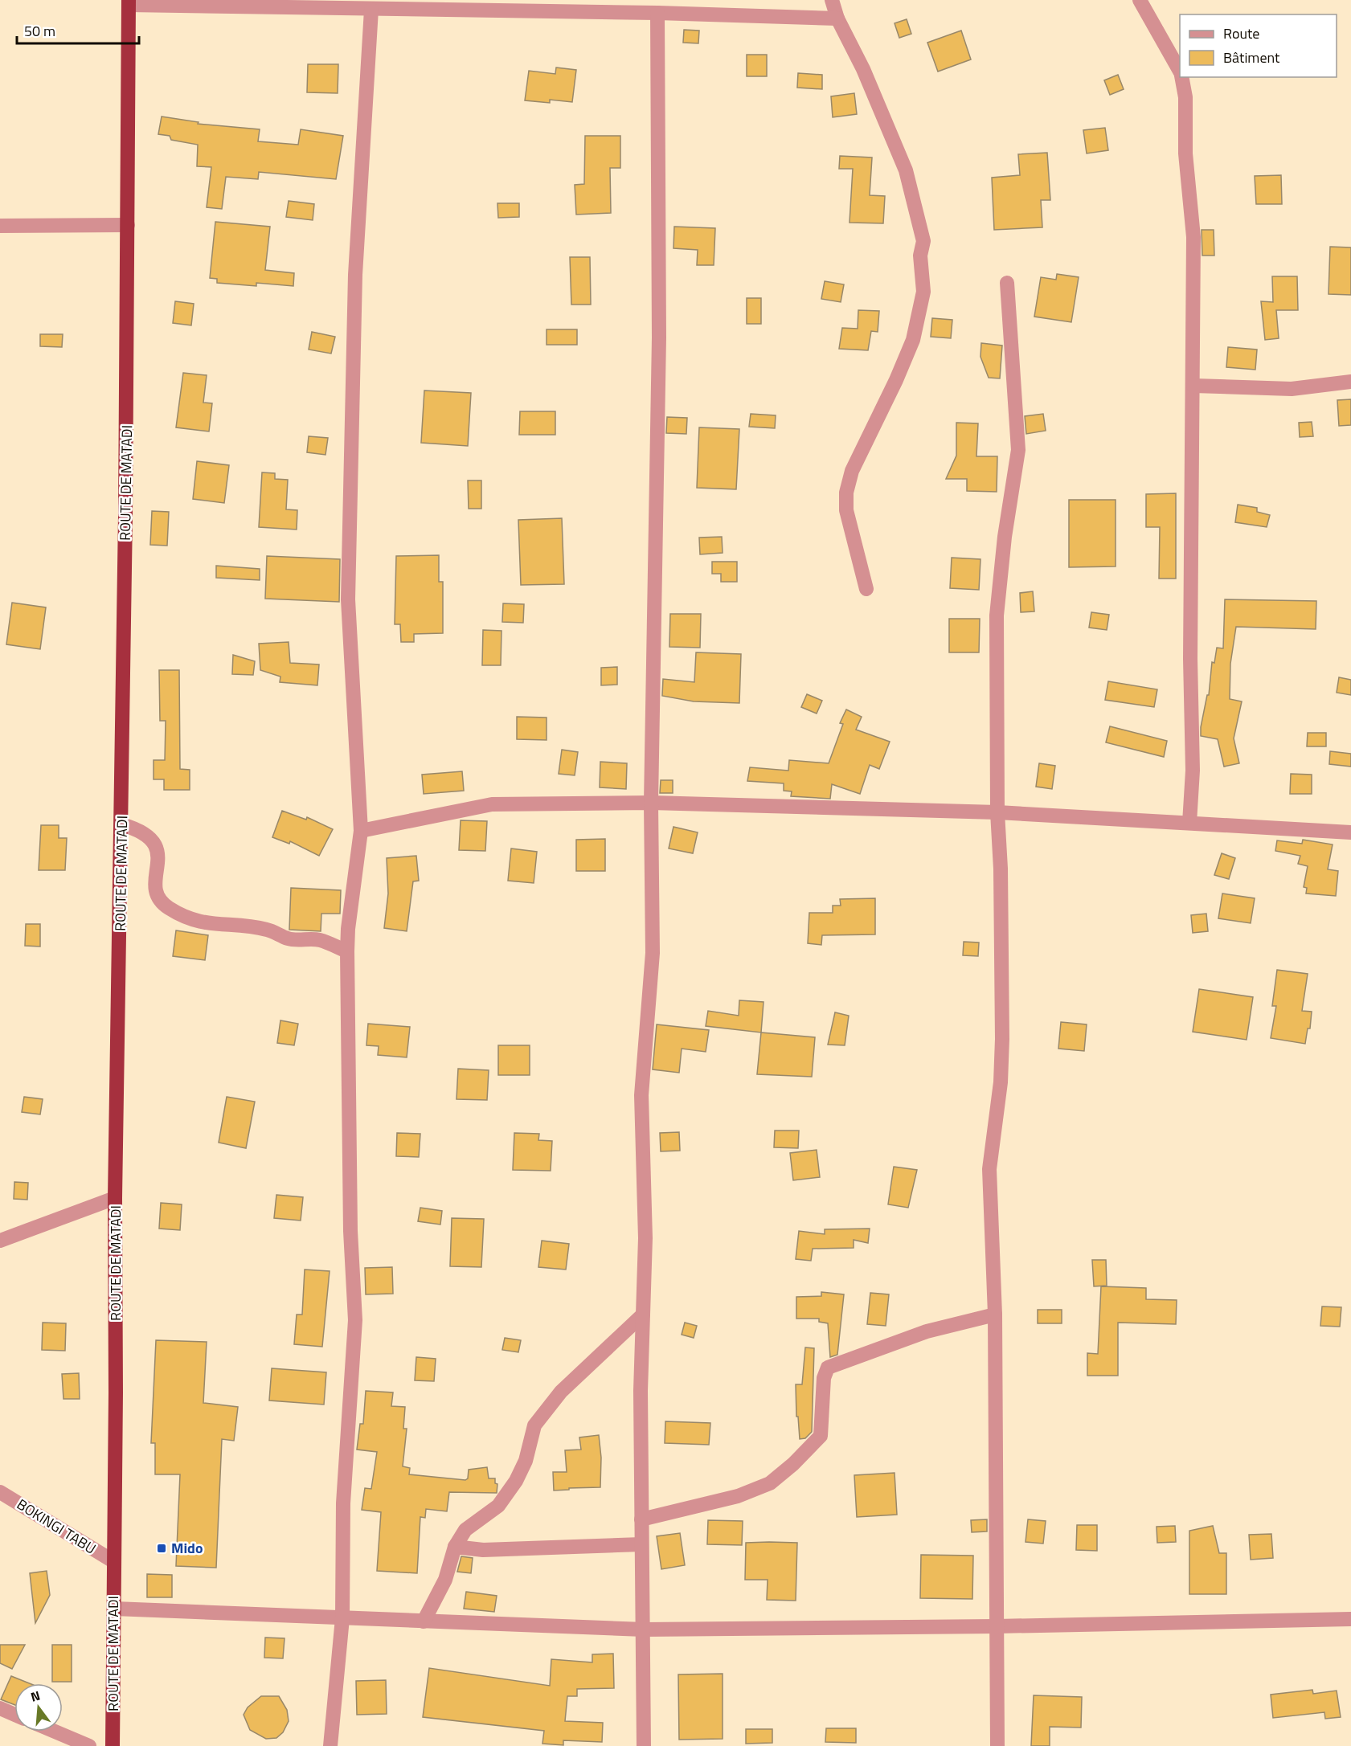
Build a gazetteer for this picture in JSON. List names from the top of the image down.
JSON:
{
  "streets": {
    "highway": ["ROUTE DE MATADI"],
    "street": ["BOKINGI TABU"]
  },
  "crossings": [
    ["ROUTE DE MATADI", "BOKINGI TABU"]
  ],
  "places": {
    "transit": ["Mido"]
  },
  "legend": ["Route", "Bâtiment"],
  "scale_bar": "50 m",
  "north": "top"
}
